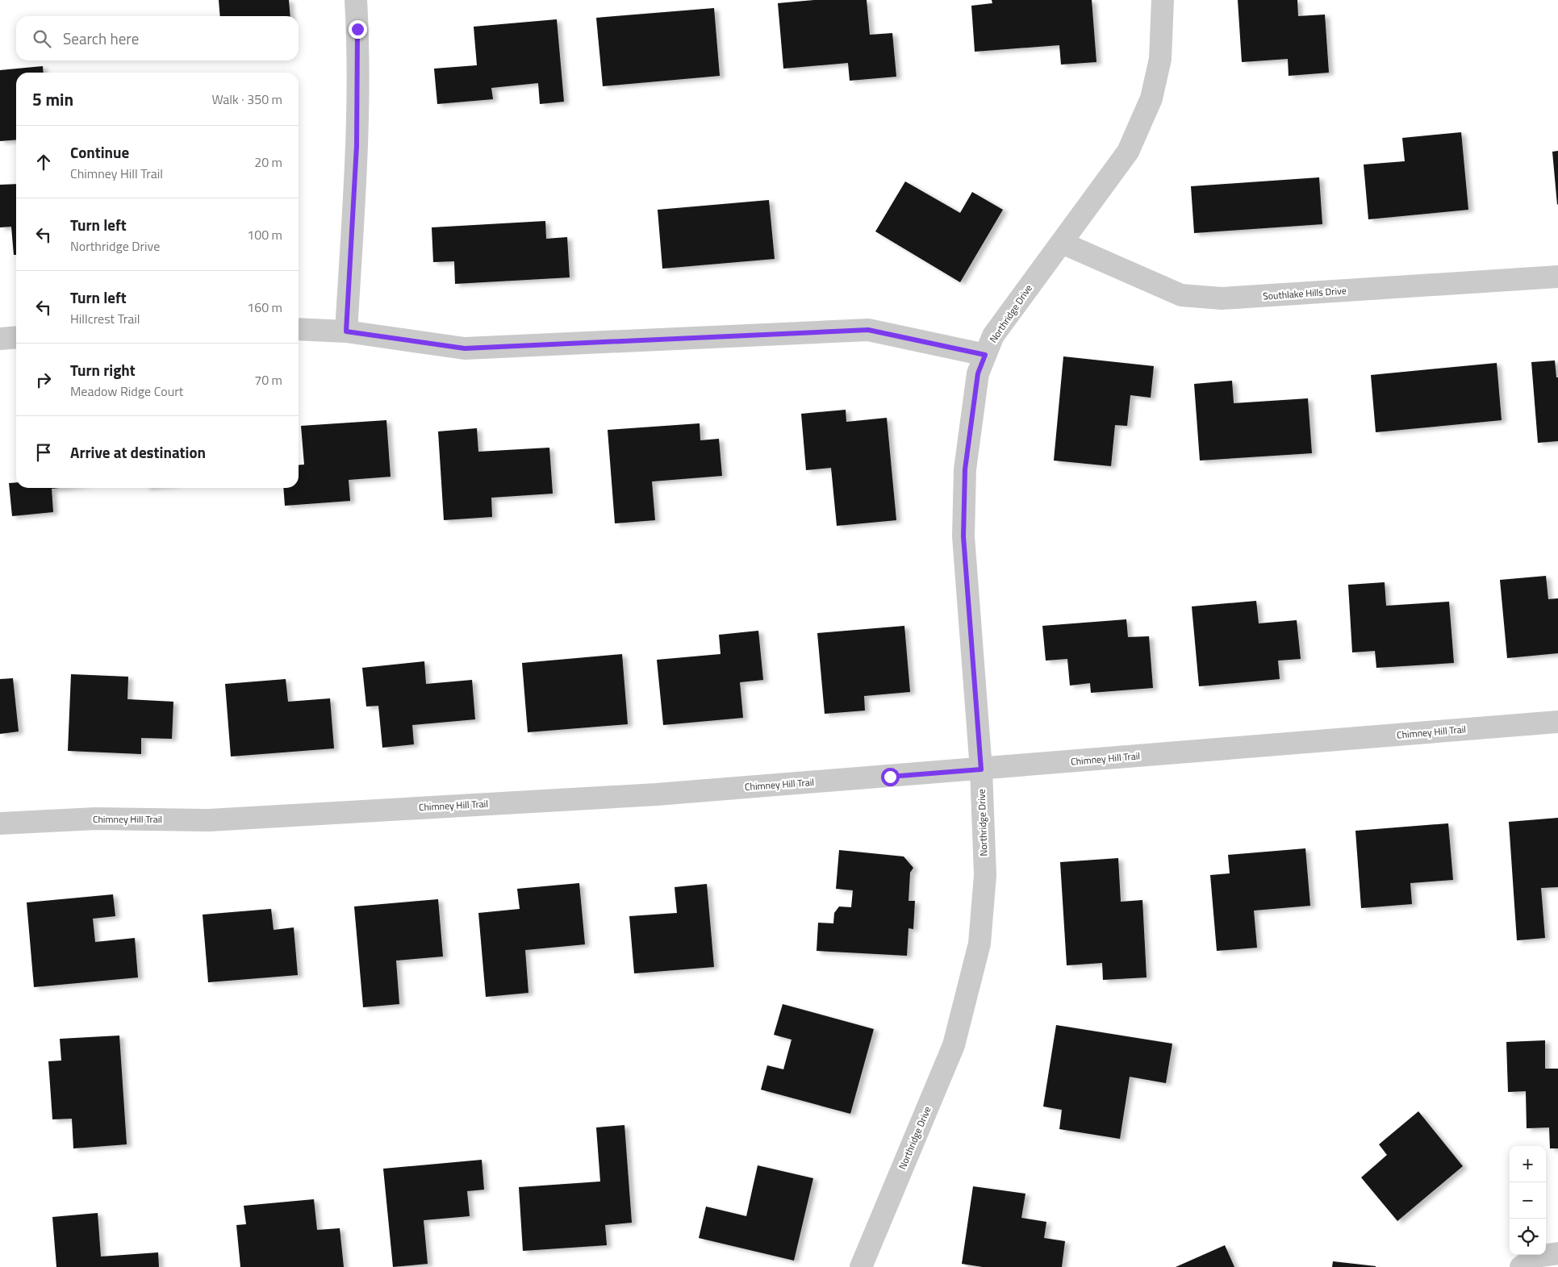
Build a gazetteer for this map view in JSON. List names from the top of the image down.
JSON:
{
  "streets": {
    "street": ["Southlake Hills Drive", "Northridge Drive", "Chimney Hill Trail"]
  },
  "crossings": [
    ["Southlake Hills Drive", "Northridge Drive"],
    ["Northridge Drive", "Chimney Hill Trail"]
  ],
  "page": {
    "search": "Search here",
    "heading": ["5 min", "Walk · 350 m"],
    "list": [
      ["Continue", "Chimney Hill Trail", "20 m"],
      ["Turn left", "Northridge Drive", "100 m"],
      ["Turn left", "Hillcrest Trail", "160 m"],
      ["Turn right", "Meadow Ridge Court", "70 m"],
      "Arrive at destination"
    ],
    "map_buttons": ["+", "−"]
  }
}
